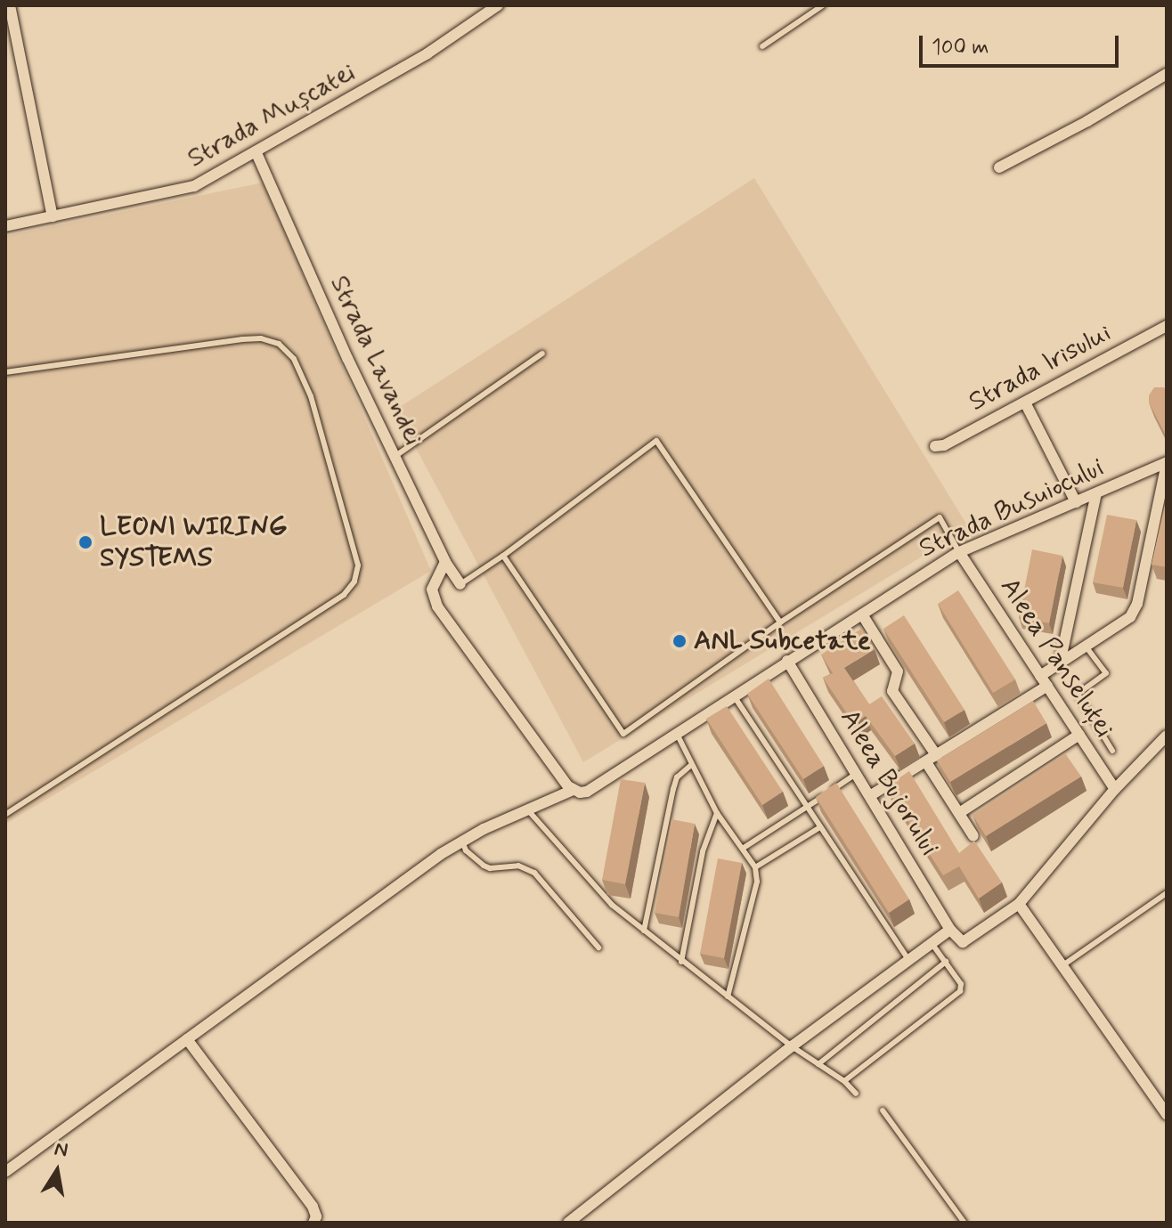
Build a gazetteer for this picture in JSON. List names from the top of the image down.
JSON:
{
  "streets": {
    "street": [
      "Strada Mușcatei",
      "Strada Lavandei",
      "Strada Irisului",
      "Strada Busuiocului",
      "Aleea Panseluței",
      "Aleea Bujorului"
    ]
  },
  "crossings": [
    ["Strada Mușcatei", "Strada Lavandei"],
    ["Strada Busuiocului", "Aleea Panseluței"],
    ["Strada Busuiocului", "Aleea Bujorului"]
  ],
  "places": ["LEONI WIRING SYSTEMS", "ANL Subcetate"],
  "scale_bar": "100 m",
  "north": "top"
}
